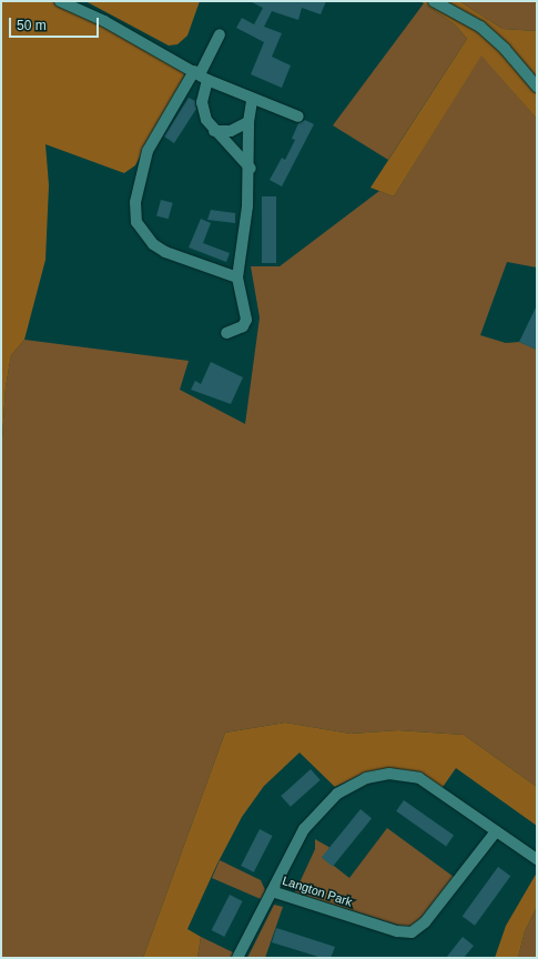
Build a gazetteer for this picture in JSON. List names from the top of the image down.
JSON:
{
  "streets": {
    "street": ["Langton Park"]
  },
  "scale_bar": "50 m"
}
